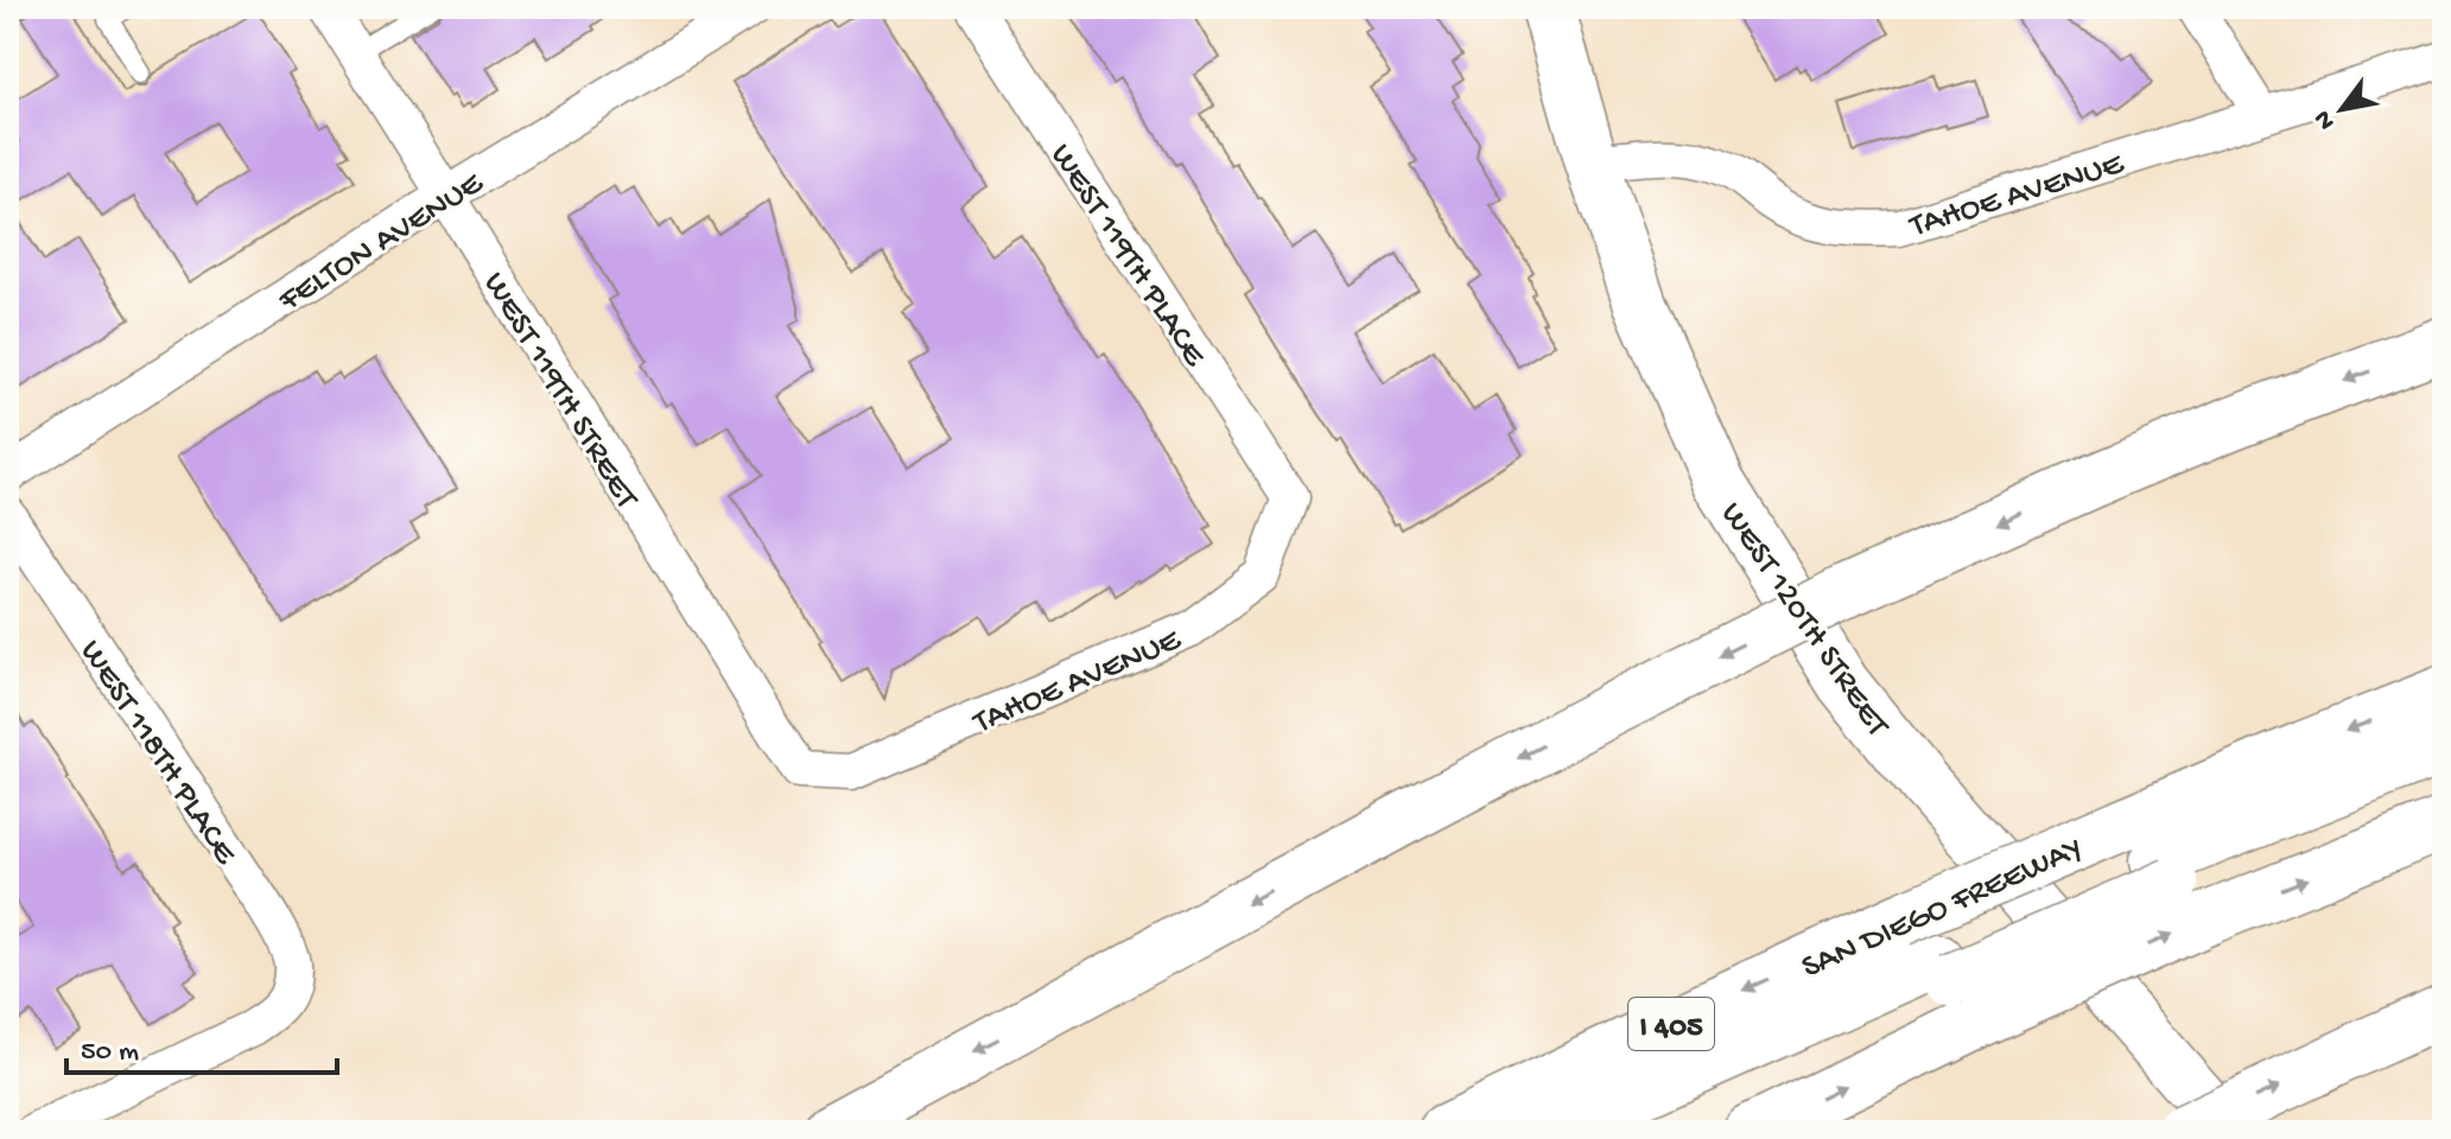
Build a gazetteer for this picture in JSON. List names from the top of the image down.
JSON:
{
  "streets": {
    "main road": ["WEST 120TH STREET", "SAN DIEGO FREEWAY", "I 405"],
    "street": [
      "TAHOE AVENUE",
      "FELTON AVENUE",
      "WEST 119TH PLACE",
      "WEST 119TH STREET",
      "WEST 118TH PLACE"
    ]
  },
  "crossings": [
    ["TAHOE AVENUE", "WEST 119TH PLACE"],
    ["TAHOE AVENUE", "WEST 119TH STREET"],
    ["TAHOE AVENUE", "WEST 120TH STREET"],
    ["FELTON AVENUE", "WEST 119TH STREET"]
  ],
  "scale_bar": "50 m",
  "north": "bottom left"
}
